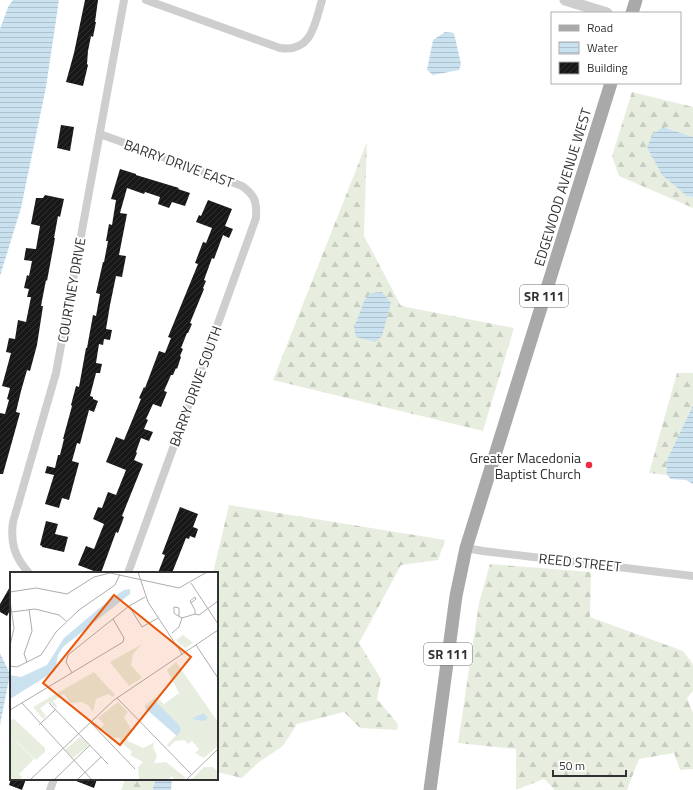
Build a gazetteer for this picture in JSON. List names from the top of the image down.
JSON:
{
  "streets": {
    "main road": ["EDGEWOOD AVENUE WEST", "SR 111"],
    "street": [
      "BARRY DRIVE EAST",
      "COURTNEY DRIVE",
      "BARRY DRIVE SOUTH",
      "REED STREET"
    ]
  },
  "crossings": [
    ["BARRY DRIVE EAST", "COURTNEY DRIVE"],
    ["BARRY DRIVE EAST", "BARRY DRIVE SOUTH"],
    ["EDGEWOOD AVENUE WEST", "REED STREET"]
  ],
  "places": ["Greater Macedonia Baptist Church"],
  "legend": ["Road", "Water", "Building"],
  "scale_bar": "50 m"
}
